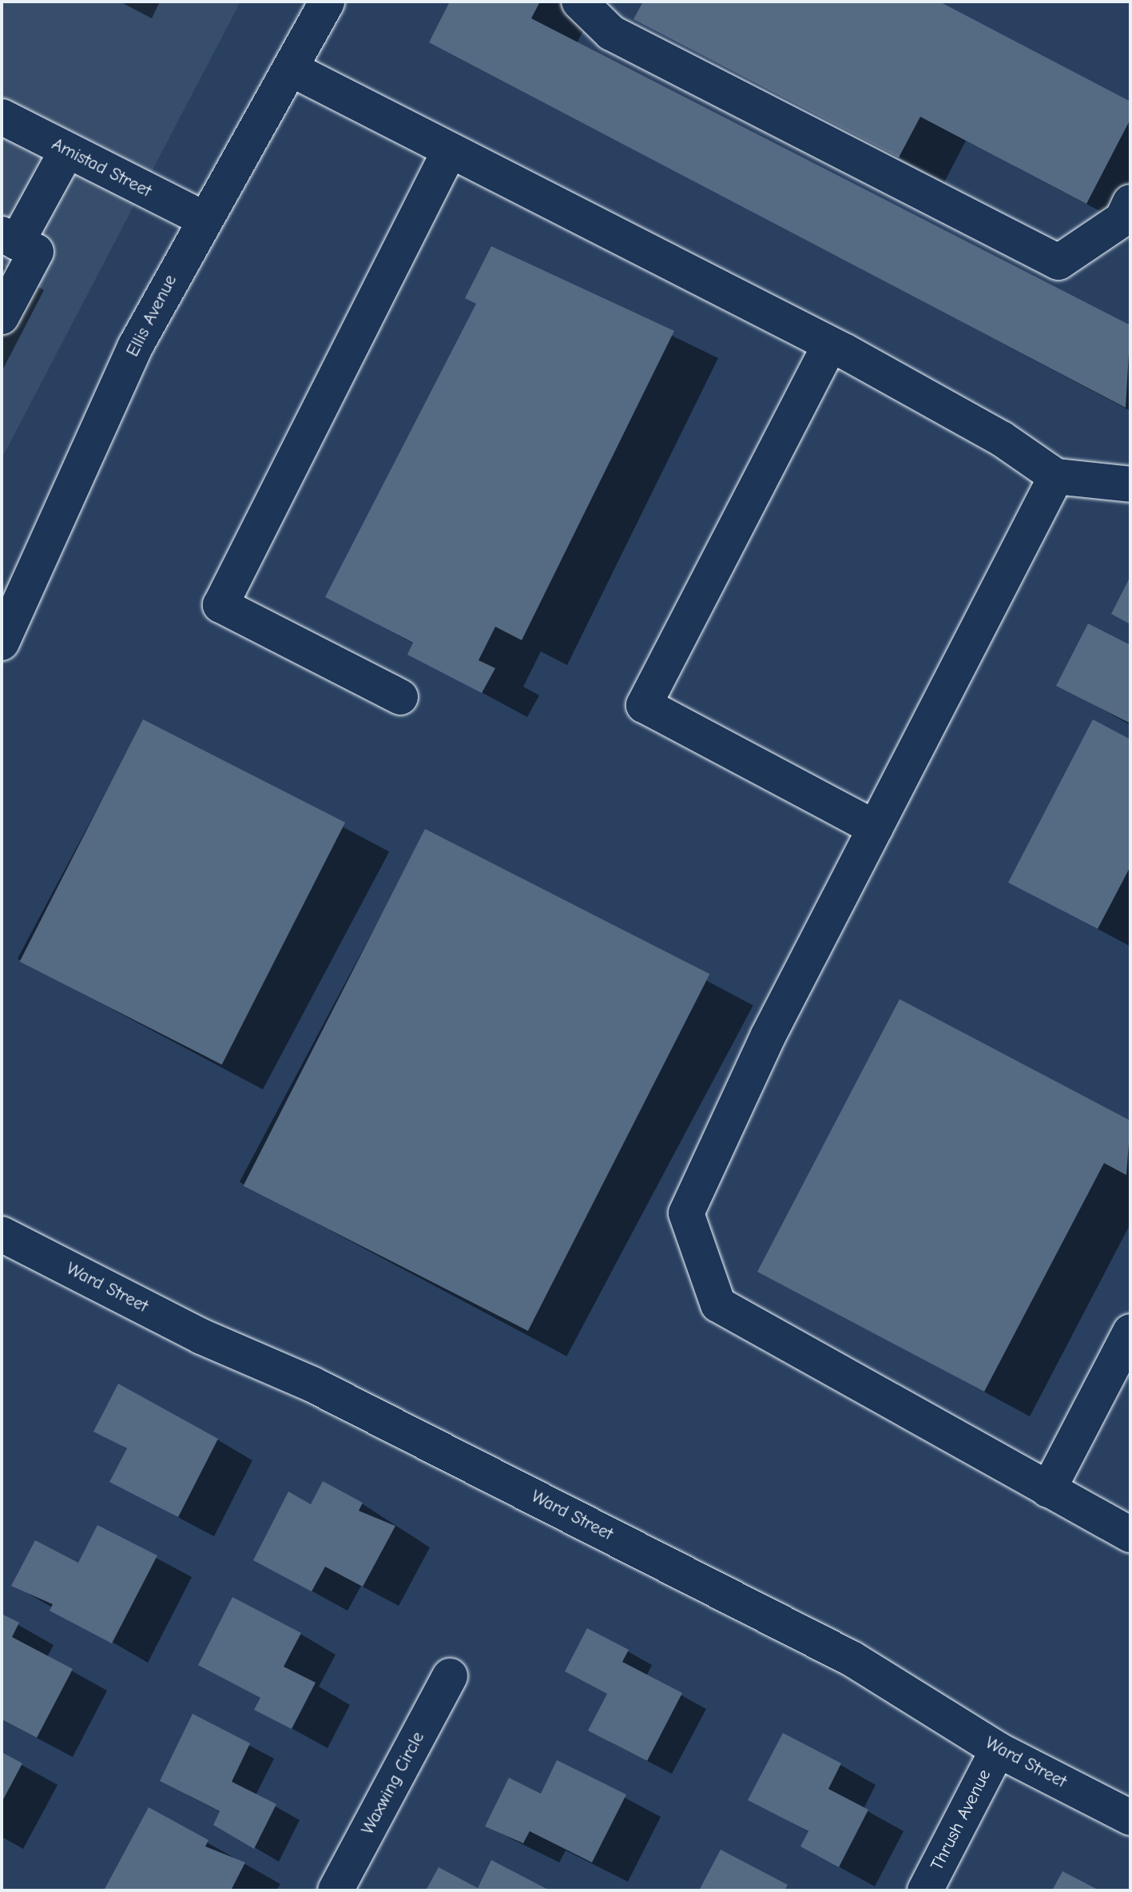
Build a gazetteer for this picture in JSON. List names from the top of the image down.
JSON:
{
  "streets": {
    "street": [
      "Amistad Street",
      "Ellis Avenue",
      "Ward Street",
      "Waxwing Circle",
      "Thrush Avenue"
    ]
  },
  "crossings": [
    ["Amistad Street", "Ellis Avenue"],
    ["Ward Street", "Thrush Avenue"]
  ]
}
